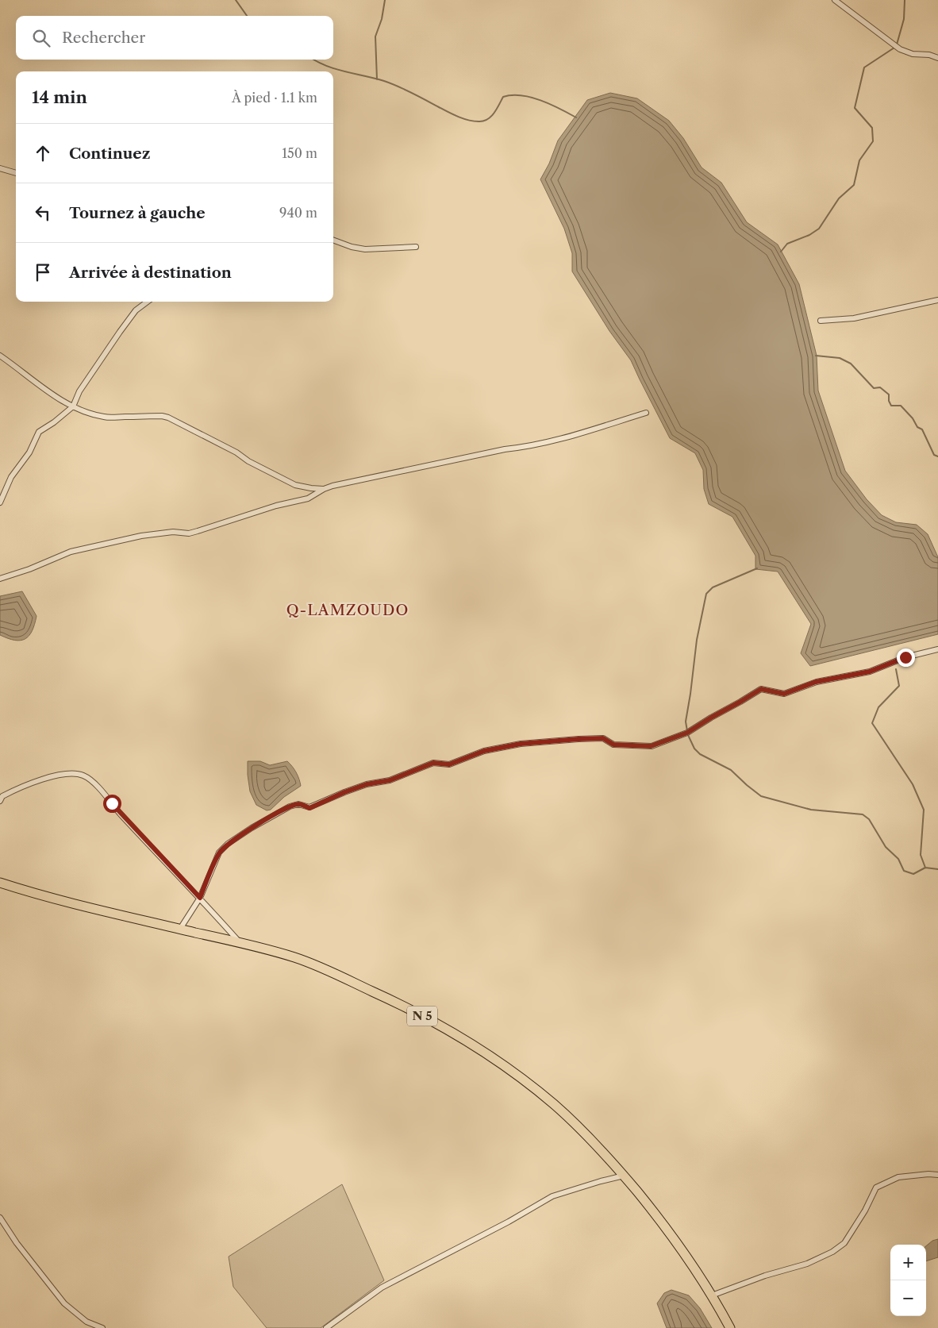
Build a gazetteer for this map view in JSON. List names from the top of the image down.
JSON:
{
  "streets": {
    "highway": ["N 5"]
  },
  "districts": ["Q-LAMZOUDO"],
  "page": {
    "search": "Rechercher",
    "heading": ["14 min", "À pied · 1.1 km"],
    "list": [
      ["Continuez", "150 m"],
      ["Tournez à gauche", "940 m"],
      "Arrivée à destination"
    ],
    "map_buttons": ["+", "−"]
  }
}
